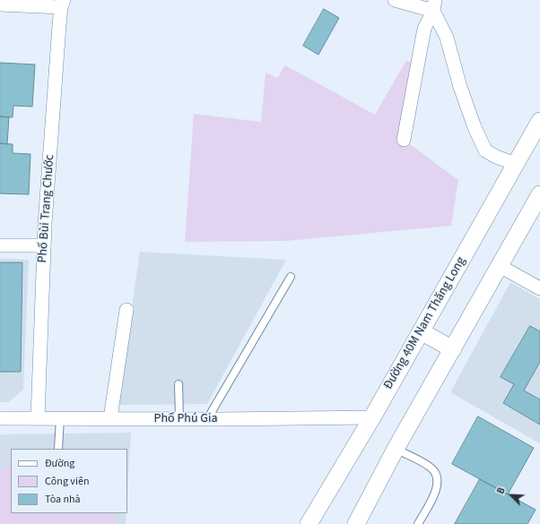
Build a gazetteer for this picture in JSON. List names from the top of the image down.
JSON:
{
  "streets": {
    "street": ["Phố Bùi Trang Chước", "Đường 40M Nam Thăng Long", "Phố Phú Gia"]
  },
  "crossings": [
    ["Phố Bùi Trang Chước", "Phố Phú Gia"],
    ["Đường 40M Nam Thăng Long", "Phố Phú Gia"]
  ],
  "legend": ["Đường", "Công viên", "Tòa nhà"],
  "north": "top left"
}
